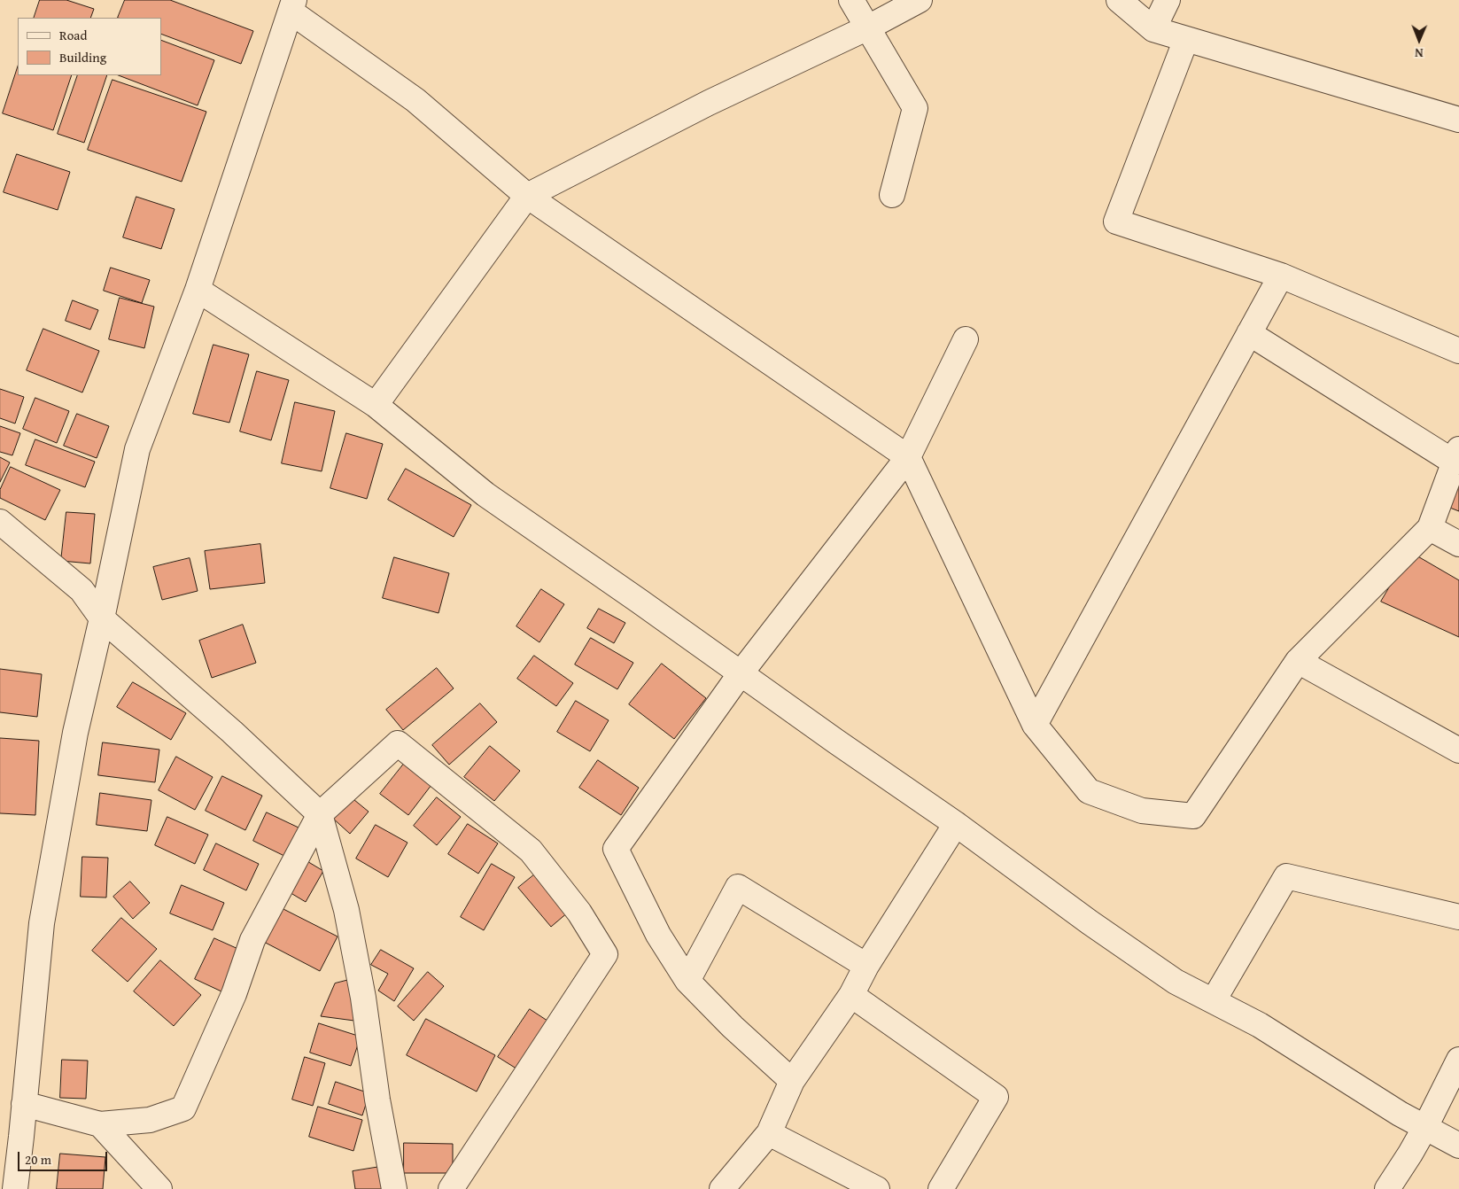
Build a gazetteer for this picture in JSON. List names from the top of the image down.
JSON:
{
  "legend": ["Road", "Building"],
  "scale_bar": "20 m",
  "north": "bottom"
}
